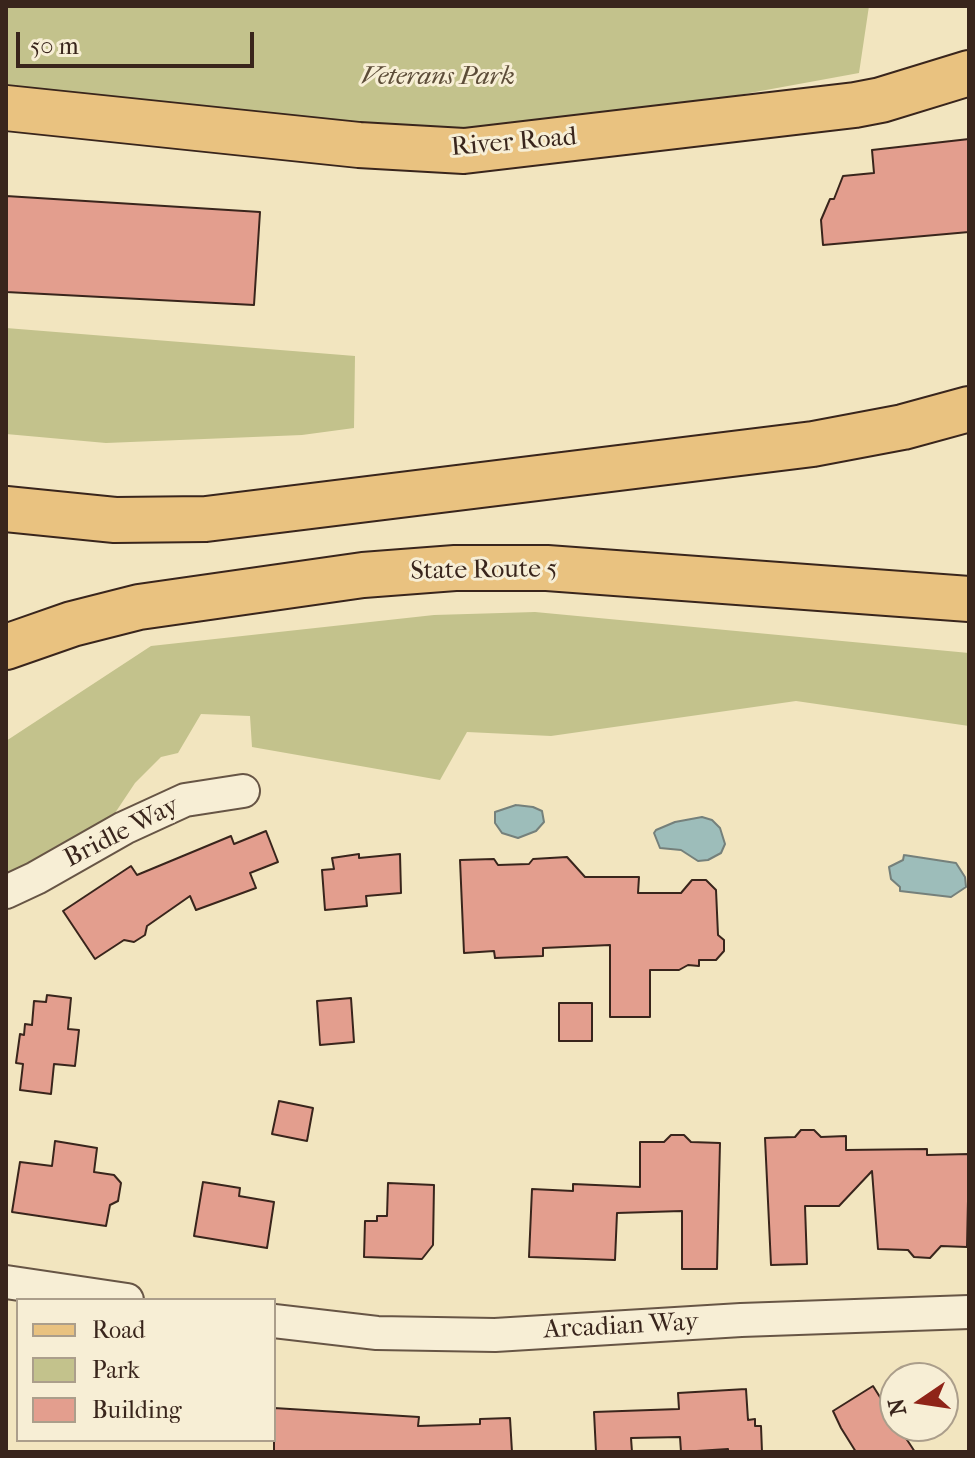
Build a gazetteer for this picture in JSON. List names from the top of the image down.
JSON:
{
  "streets": {
    "main road": ["River Road", "State Route 5"],
    "street": ["Bridle Way", "Arcadian Way"]
  },
  "parks": ["Veterans Park"],
  "legend": ["Road", "Park", "Building"],
  "scale_bar": "50 m",
  "north": "left"
}
